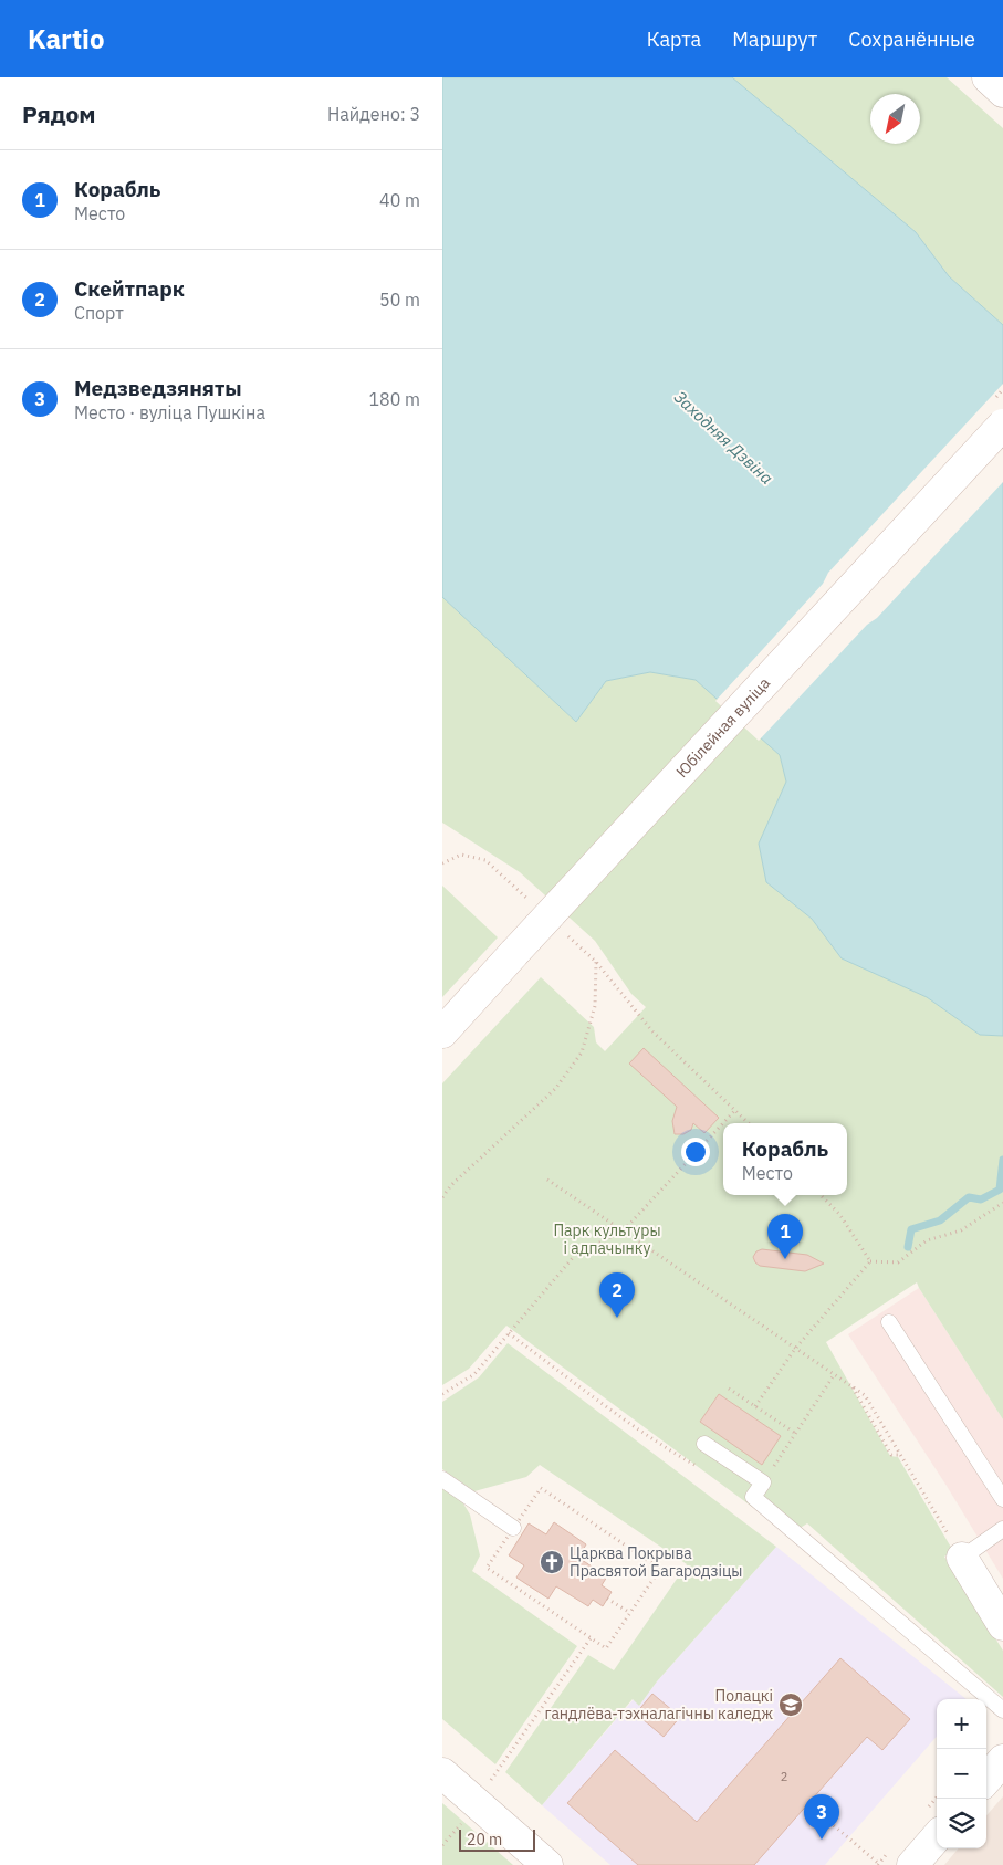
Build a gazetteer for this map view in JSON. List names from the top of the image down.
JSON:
{
  "streets": {
    "main road": ["Юбілейная вуліца"]
  },
  "water": ["Заходняя Дзвіна"],
  "parks": ["Парк культуры і адпачынку"],
  "places": {
    "church": ["Царква Покрыва Прасвятой Багародзіцы"],
    "school or university": ["Полацкі гандлёва-тэхналагічны каледж"]
  },
  "house_numbers": ["2"],
  "scale_bar": "20 m",
  "north": "bottom left",
  "page": {
    "header": "Kartio",
    "nav": ["Карта", "Маршрут", "Сохранённые"],
    "heading": ["Рядом", "Найдено: 3"],
    "list": [
      {
        "mark": "1",
        "name": "Корабль",
        "note": "Место",
        "value": "40 m"
      },
      {
        "mark": "2",
        "name": "Скейтпарк",
        "note": "Спорт",
        "value": "50 m"
      },
      {
        "mark": "3",
        "name": "Медзведзяняты",
        "note": "Место · вуліца Пушкіна",
        "value": "180 m"
      }
    ],
    "popup": ["Корабль", "Место"],
    "pins": ["1", "2", "3"],
    "map_buttons": ["+", "−"],
    "scale": "20 m"
  }
}
